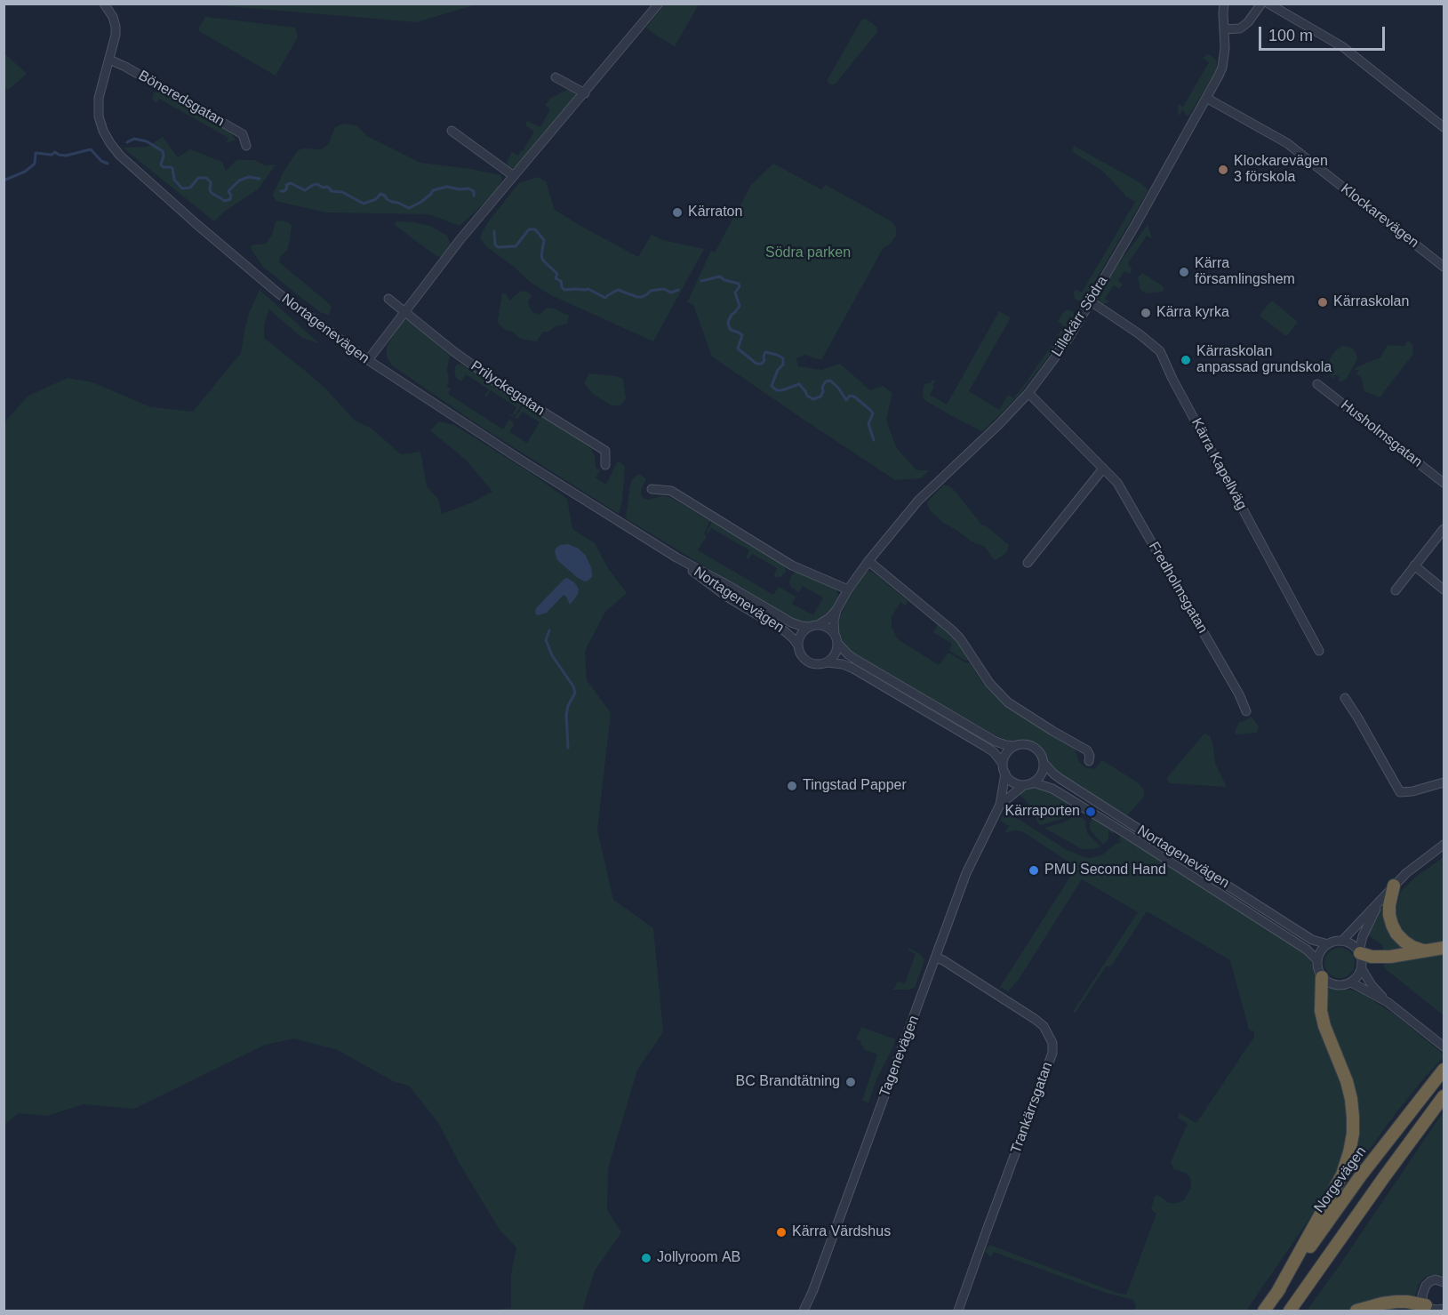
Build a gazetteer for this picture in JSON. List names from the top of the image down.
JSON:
{
  "streets": {
    "highway": ["Norgevägen"],
    "street": [
      "Böneredsgatan",
      "Klockarevägen",
      "Lillekärr Södra",
      "Nortagenevägen",
      "Prilyckegatan",
      "Husholmsgatan",
      "Kärra Kapellväg",
      "Fredholmsgatan",
      "Tagenevägen",
      "Trankärrsgatan"
    ]
  },
  "crossings": [
    ["Böneredsgatan", "Nortagenevägen"],
    ["Klockarevägen", "Lillekärr Södra"],
    ["Lillekärr Södra", "Nortagenevägen"],
    ["Lillekärr Södra", "Kärra Kapellväg"],
    ["Lillekärr Södra", "Fredholmsgatan"],
    ["Nortagenevägen", "Tagenevägen"],
    ["Tagenevägen", "Trankärrsgatan"]
  ],
  "parks": ["Södra parken"],
  "places": [
    "Klockarevägen 3 förskola",
    "Kärraton",
    "Kärra församlingshem",
    "Kärraskolan",
    "Kärra kyrka",
    "Kärraskolan anpassad grundskola",
    "Tingstad Papper",
    "Kärraporten",
    "PMU Second Hand",
    "BC Brandtätning",
    "Kärra Värdshus",
    "Jollyroom AB"
  ],
  "scale_bar": "100 m"
}
